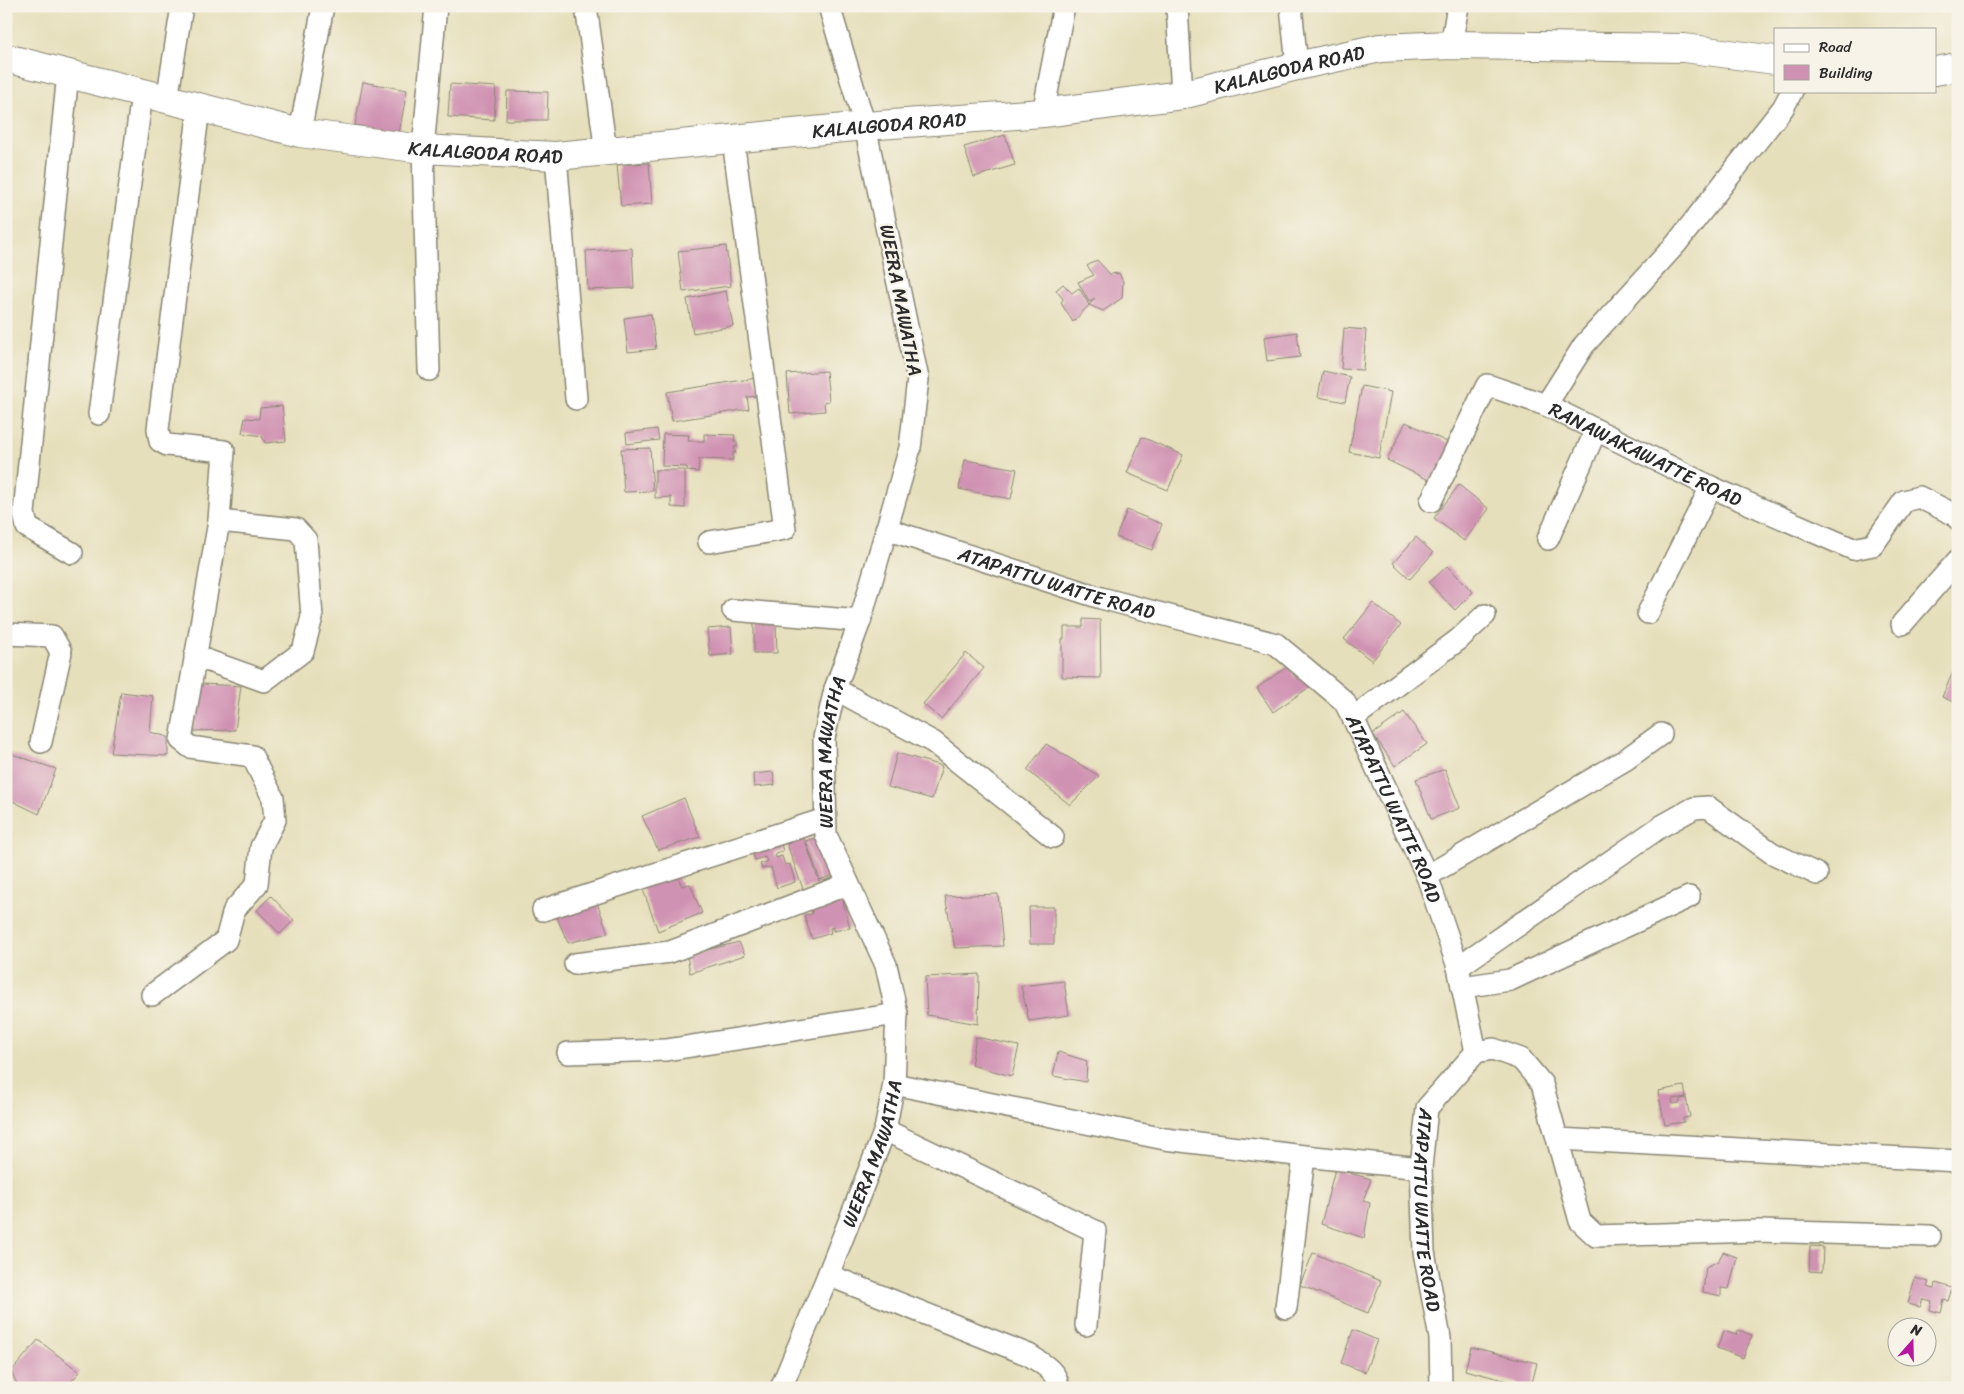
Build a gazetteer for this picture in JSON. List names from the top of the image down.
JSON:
{
  "streets": {
    "street": [
      "KALALGODA ROAD",
      "WEERA MAWATHA",
      "RANAWAKAWATTE ROAD",
      "ATAPATTU WATTE ROAD"
    ]
  },
  "crossings": [
    ["KALALGODA ROAD", "WEERA MAWATHA"],
    ["WEERA MAWATHA", "ATAPATTU WATTE ROAD"]
  ],
  "legend": ["Road", "Building"],
  "north": "top"
}
